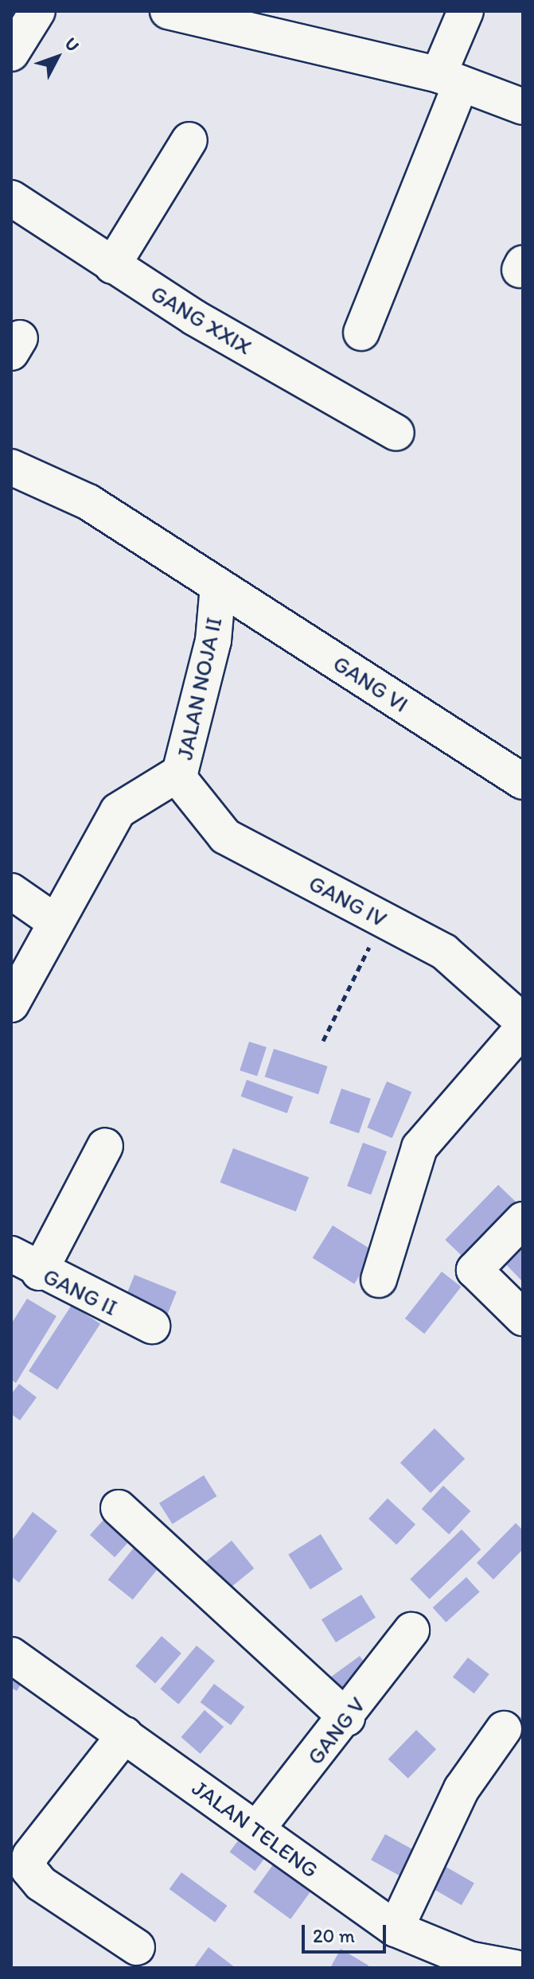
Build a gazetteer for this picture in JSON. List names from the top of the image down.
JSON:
{
  "streets": {
    "street": [
      "GANG XXIX",
      "GANG VI",
      "JALAN NOJA II",
      "GANG IV",
      "GANG II",
      "GANG V",
      "JALAN TELENG"
    ]
  },
  "crossings": [
    ["GANG VI", "JALAN NOJA II"],
    ["JALAN NOJA II", "GANG IV"],
    ["GANG V", "JALAN TELENG"]
  ],
  "scale_bar": "20 m",
  "north": "top right"
}
